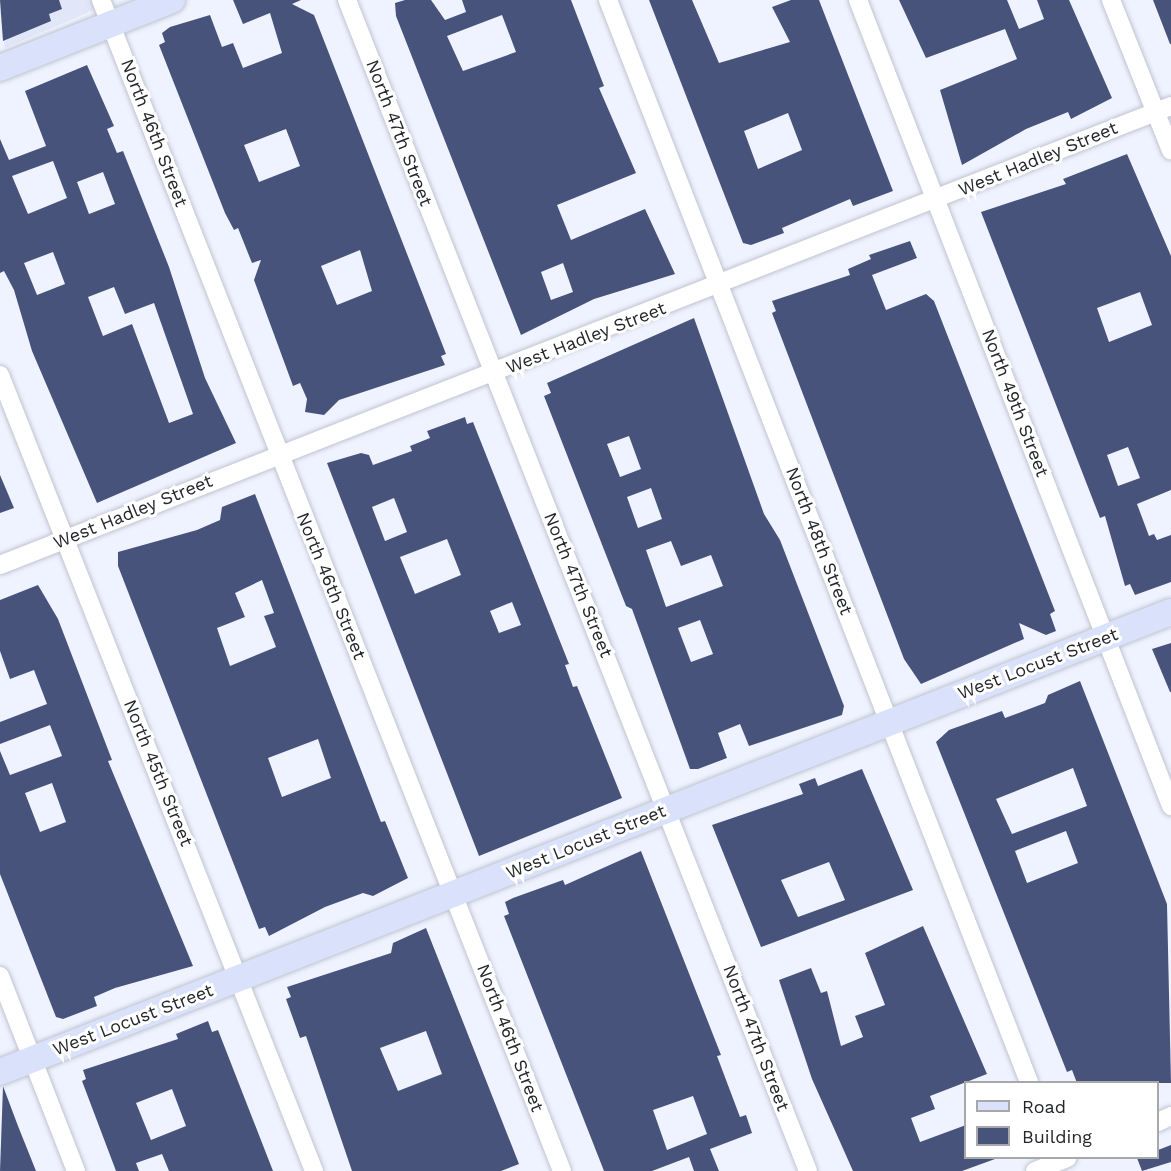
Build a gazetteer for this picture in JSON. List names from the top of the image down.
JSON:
{
  "streets": {
    "street": [
      "North 46th Street",
      "North 47th Street",
      "West Hadley Street",
      "North 49th Street",
      "North 48th Street",
      "West Locust Street",
      "North 45th Street"
    ]
  },
  "crossings": [
    ["North 46th Street", "West Hadley Street"],
    ["North 46th Street", "West Locust Street"],
    ["North 47th Street", "West Hadley Street"],
    ["North 47th Street", "West Locust Street"],
    ["West Hadley Street", "North 49th Street"],
    ["West Hadley Street", "North 48th Street"],
    ["West Hadley Street", "North 45th Street"],
    ["North 49th Street", "West Locust Street"],
    ["North 48th Street", "West Locust Street"],
    ["West Locust Street", "North 45th Street"]
  ],
  "legend": ["Road", "Building"]
}
